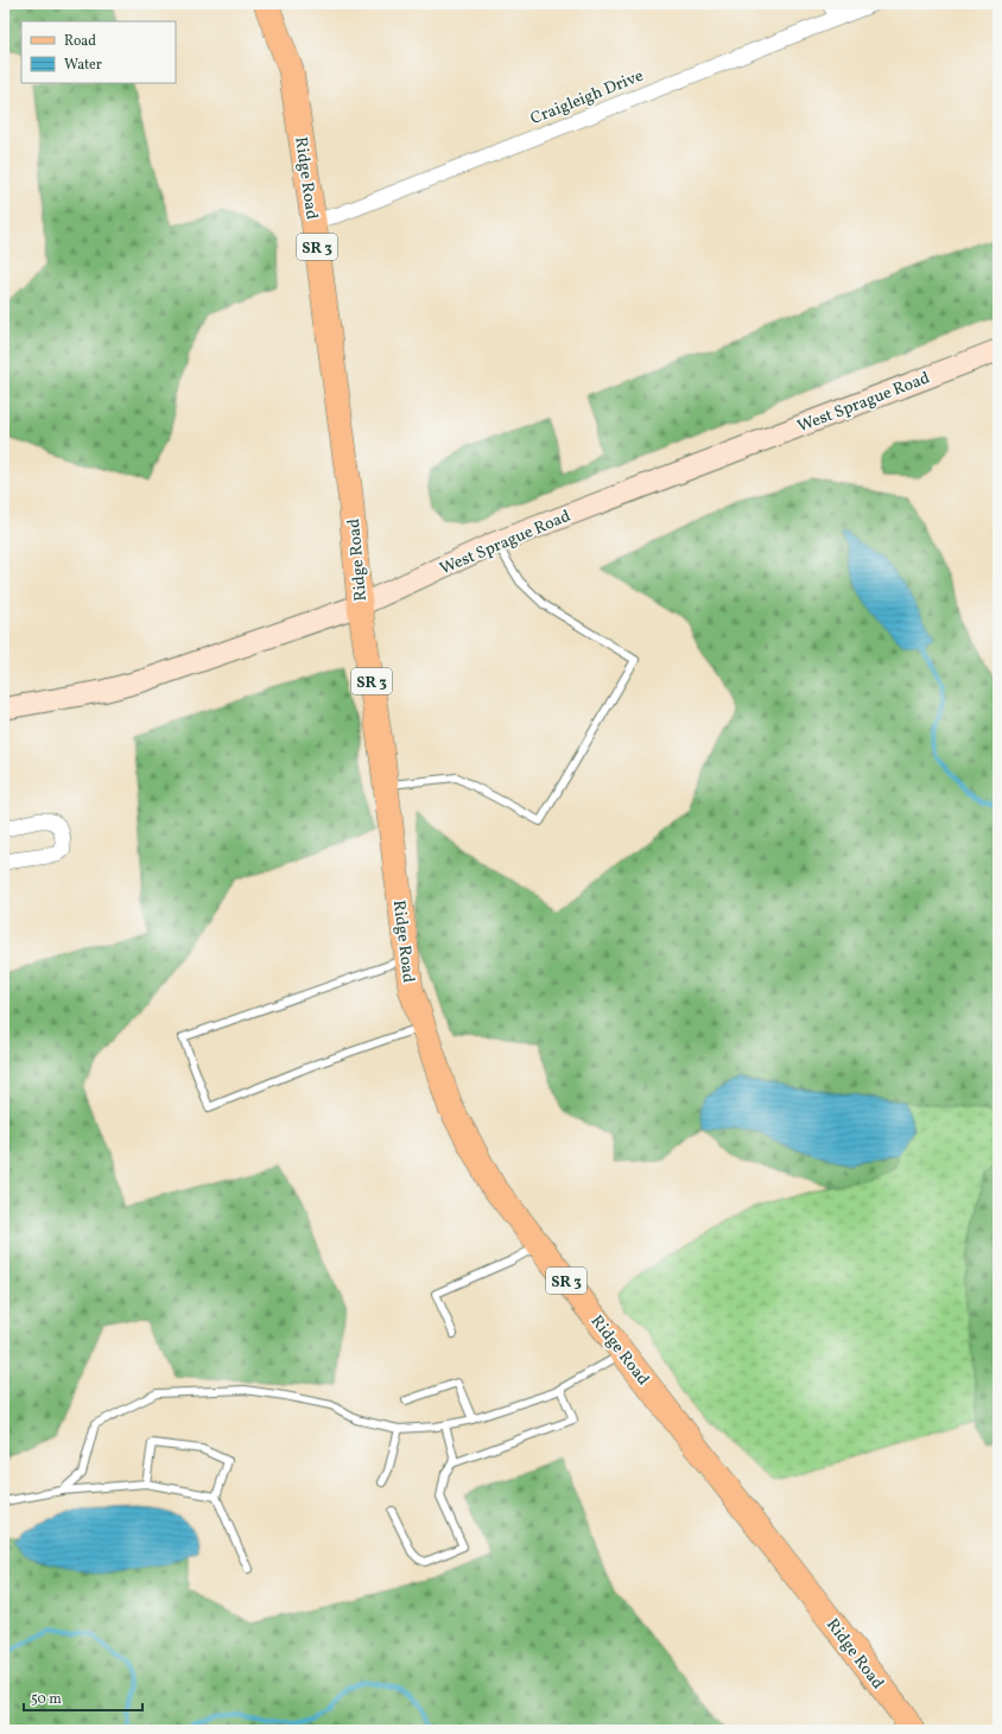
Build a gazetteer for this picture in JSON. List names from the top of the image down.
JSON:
{
  "streets": {
    "main road": ["Ridge Road", "SR 3"],
    "street": ["Craigleigh Drive", "West Sprague Road"]
  },
  "crossings": [
    ["Craigleigh Drive", "Ridge Road"],
    ["Ridge Road", "West Sprague Road"]
  ],
  "legend": ["Road", "Water"],
  "scale_bar": "50 m"
}
